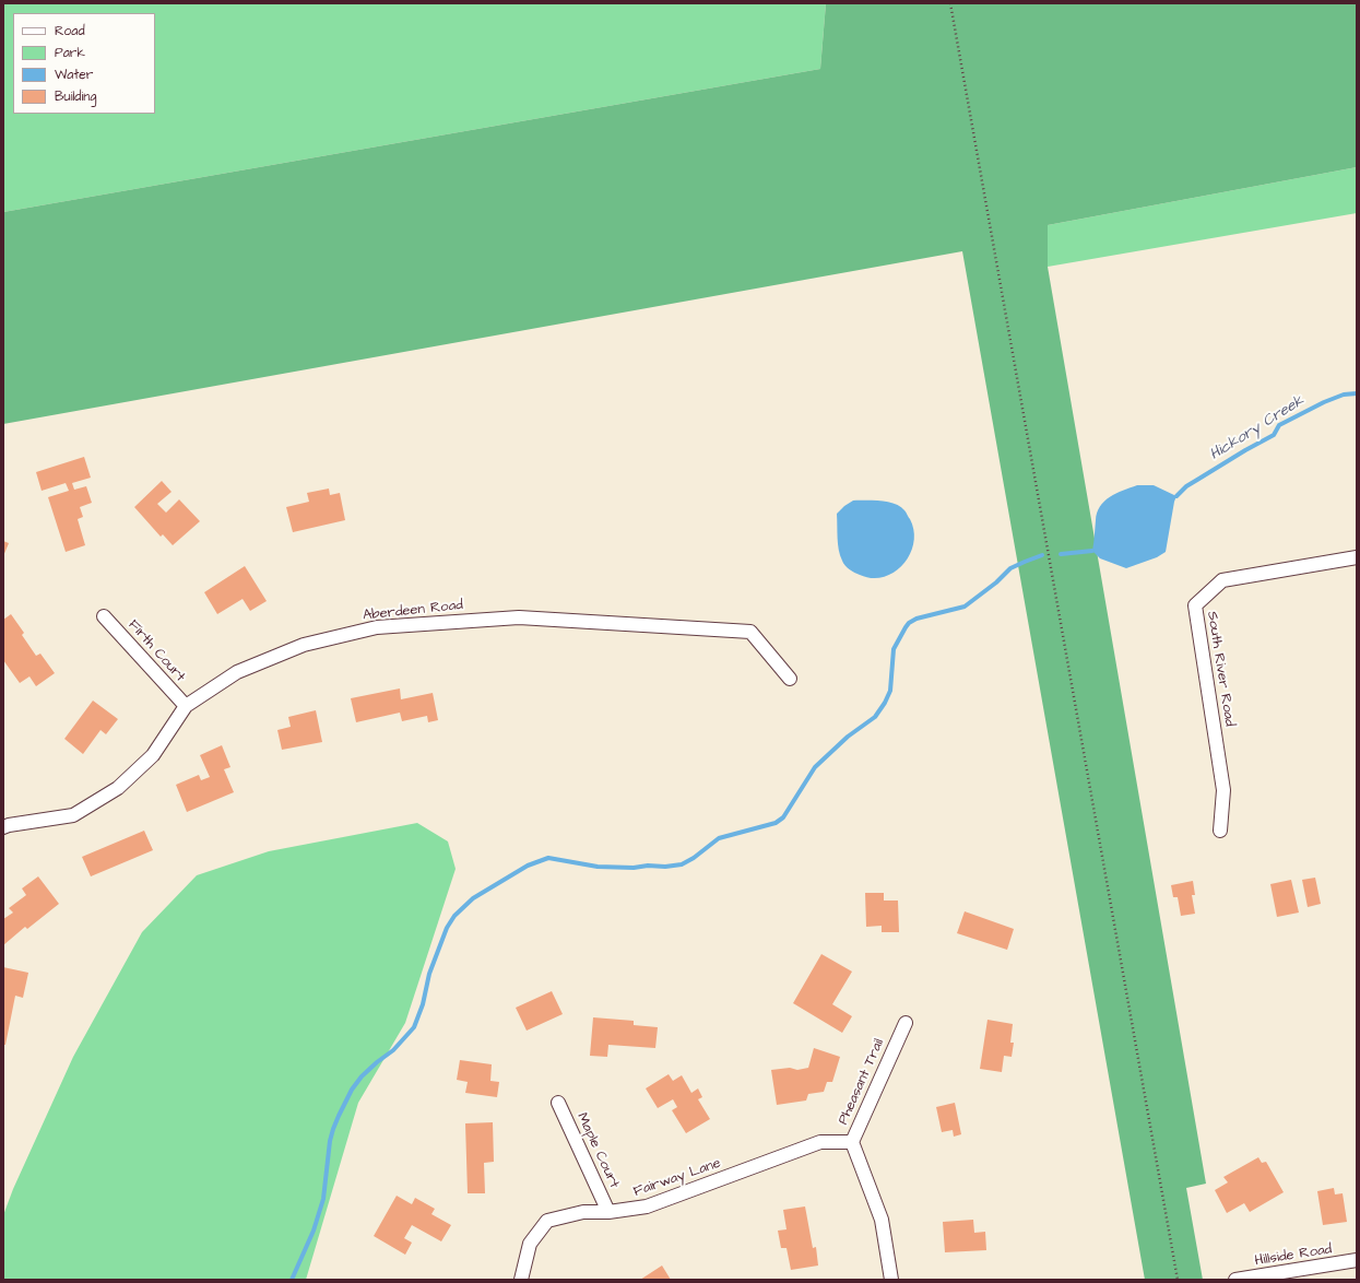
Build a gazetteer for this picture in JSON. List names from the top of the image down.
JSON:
{
  "streets": {
    "street": [
      "Aberdeen Road",
      "Firth Court",
      "South River Road",
      "Pheasant Trail",
      "Maple Court",
      "Fairway Lane",
      "Hillside Road"
    ]
  },
  "crossings": [
    ["Aberdeen Road", "Firth Court"],
    ["Pheasant Trail", "Fairway Lane"],
    ["Maple Court", "Fairway Lane"]
  ],
  "water": ["Hickory Creek"],
  "legend": [
    "Road",
    "Park",
    "Water",
    "Building"
  ]
}
